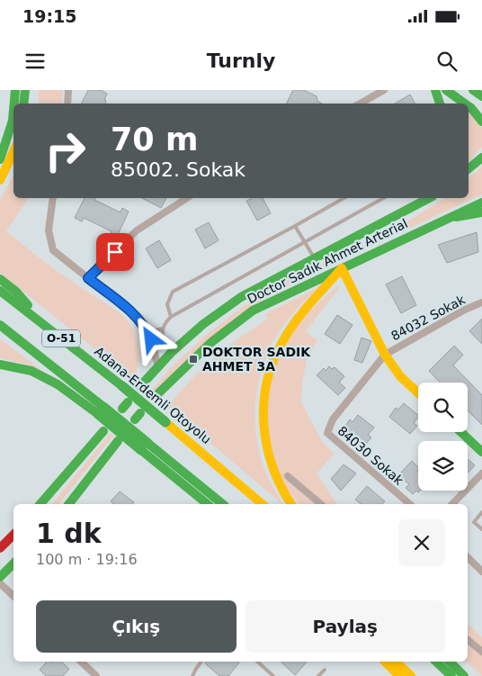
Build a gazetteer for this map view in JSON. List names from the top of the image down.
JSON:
{
  "streets": {
    "main road": ["Doctor Sadık Ahmet Arterial", "O-51", "Adana-Erdemli Otoyolu"],
    "street": ["84032 Sokak", "84030 Sokak"]
  },
  "crossings": [
    ["84032 Sokak", "84030 Sokak"]
  ],
  "places": {
    "transit": ["DOKTOR SADIK AHMET 3A"]
  },
  "page": {
    "status": "19:15",
    "header": "Turnly",
    "turn": ["70 m", "85002. Sokak"],
    "heading": ["1 dk", "100 m · 19:16"],
    "buttons": ["Çıkış", "Paylaş"]
  }
}
